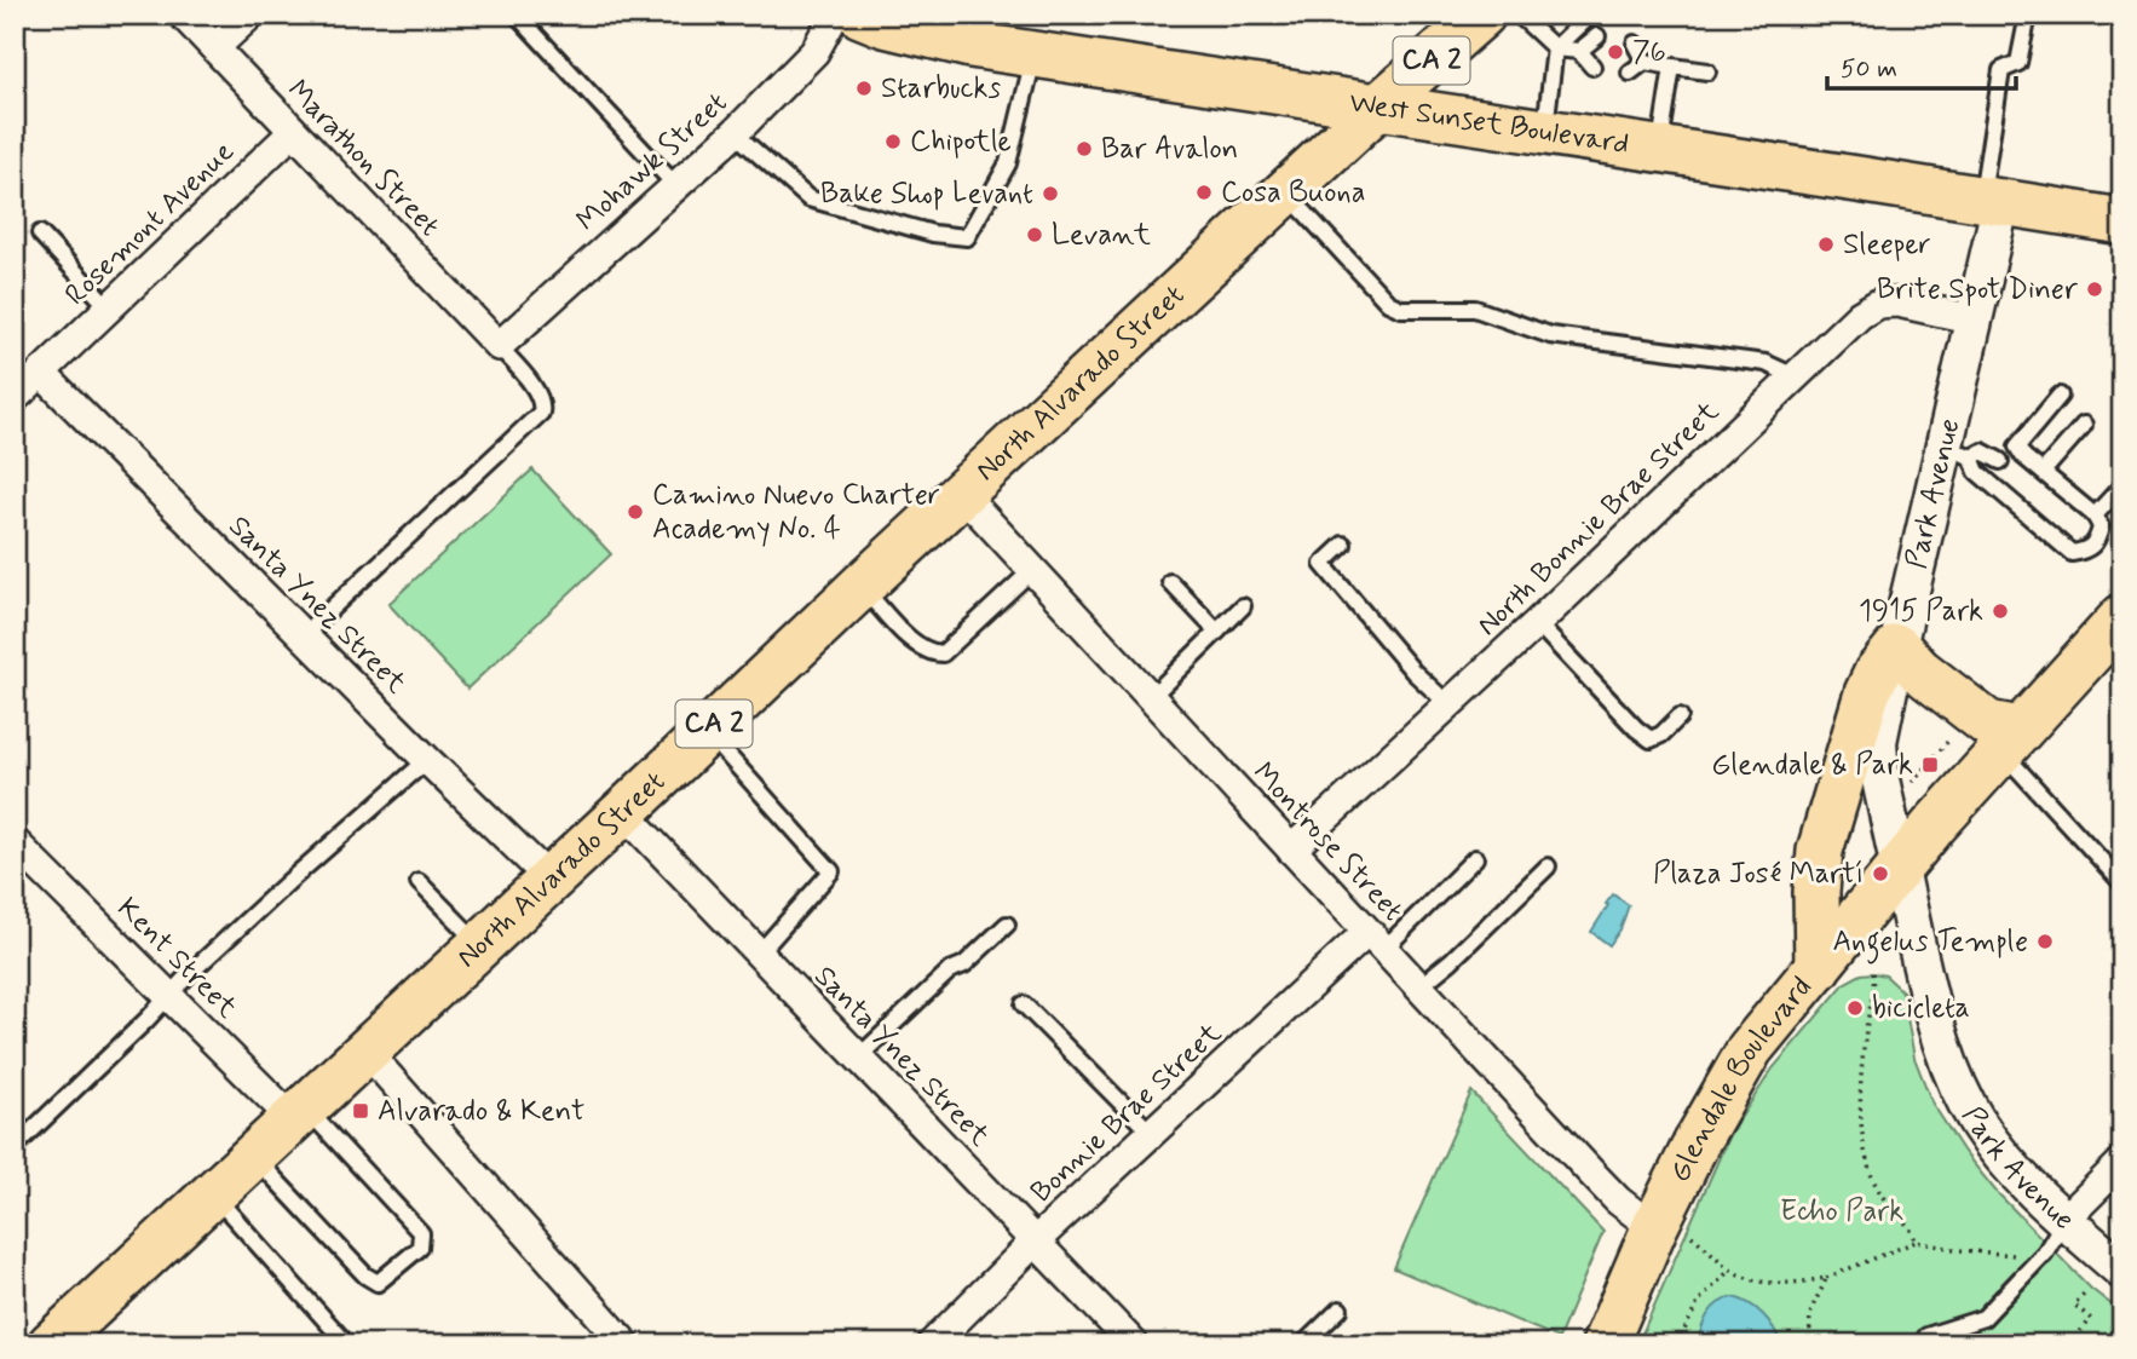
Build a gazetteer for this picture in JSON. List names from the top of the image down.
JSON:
{
  "streets": {
    "main road": [
      "CA 2",
      "West Sunset Boulevard",
      "North Alvarado Street",
      "Glendale Boulevard"
    ],
    "street": [
      "Marathon Street",
      "Mohawk Street",
      "Rosemont Avenue",
      "Park Avenue",
      "North Bonnie Brae Street",
      "Santa Ynez Street",
      "Montrose Street",
      "Kent Street",
      "Bonnie Brae Street"
    ]
  },
  "crossings": [
    ["West Sunset Boulevard", "North Alvarado Street"],
    ["West Sunset Boulevard", "Park Avenue"],
    ["Marathon Street", "Mohawk Street"],
    ["Marathon Street", "Rosemont Avenue"],
    ["Rosemont Avenue", "Santa Ynez Street"],
    ["North Alvarado Street", "Santa Ynez Street"],
    ["North Alvarado Street", "Montrose Street"],
    ["North Alvarado Street", "Kent Street"],
    ["Park Avenue", "North Bonnie Brae Street"],
    ["Park Avenue", "Glendale Boulevard"],
    ["North Bonnie Brae Street", "Montrose Street"],
    ["Santa Ynez Street", "Bonnie Brae Street"],
    ["Montrose Street", "Glendale Boulevard"],
    ["Montrose Street", "Bonnie Brae Street"]
  ],
  "parks": ["Echo Park"],
  "places": {
    "other": [
      "76",
      "Starbucks",
      "Chipotle",
      "Bar Avalon",
      "Cosa Buona",
      "Bake Shop Levant",
      "Levant",
      "Sleeper",
      "Brite Spot Diner",
      "Camino Nuevo Charter Academy No. 4",
      "1915 Park",
      "Plaza José Martí",
      "Angelus Temple",
      "bicicleta"
    ],
    "transit": ["Glendale & Park", "Alvarado & Kent"]
  },
  "scale_bar": "50 m"
}
